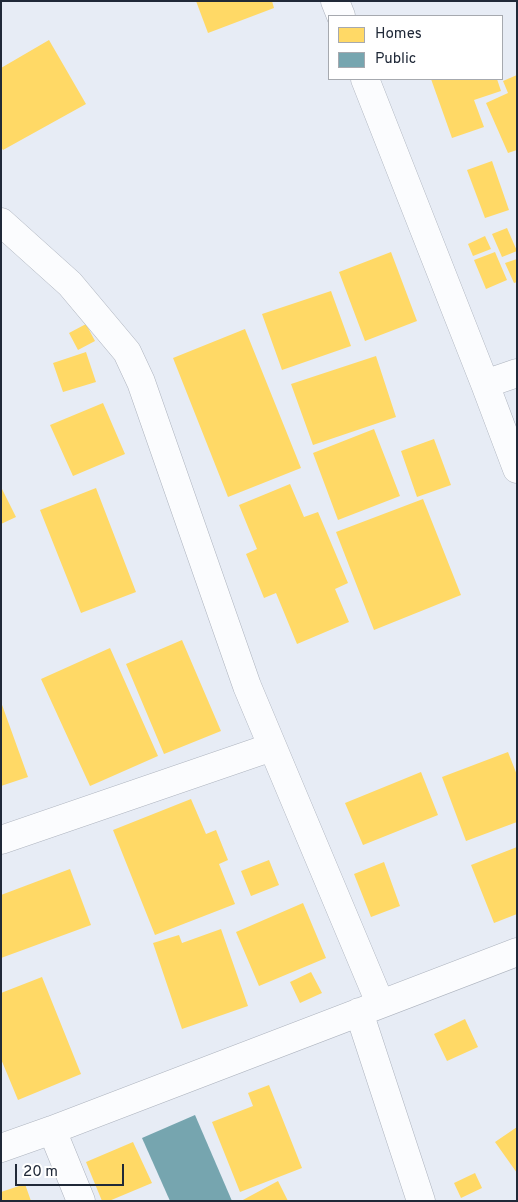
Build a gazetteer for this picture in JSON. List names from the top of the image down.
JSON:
{
  "legend": ["Homes", "Public"],
  "scale_bar": "20 m"
}
